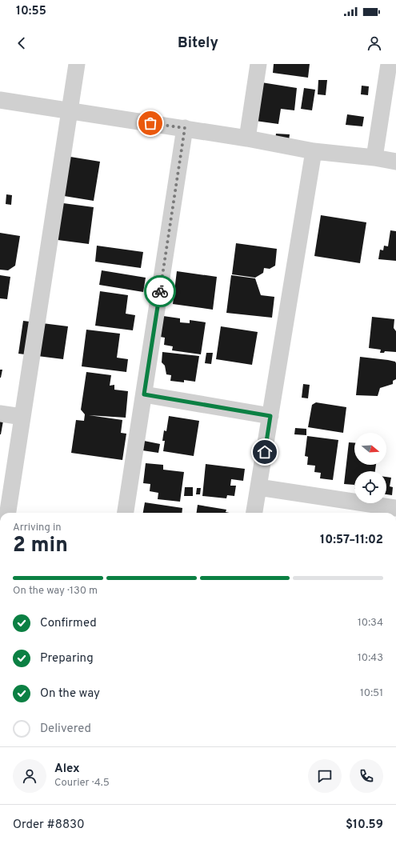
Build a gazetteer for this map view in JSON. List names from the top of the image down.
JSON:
{
  "north": "right",
  "page": {
    "status": "10:55",
    "header": "Bitely",
    "heading": ["2 min", "Arriving in", "10:57–11:02"],
    "panel": [
      "Alex",
      "Courier · 4.5",
      "Order #8830",
      "$10.59"
    ],
    "bar": "On the way · 130 m",
    "list": [
      ["Confirmed", "10:34"],
      ["Preparing", "10:43"],
      ["On the way", "10:51"],
      "Delivered"
    ]
  }
}
